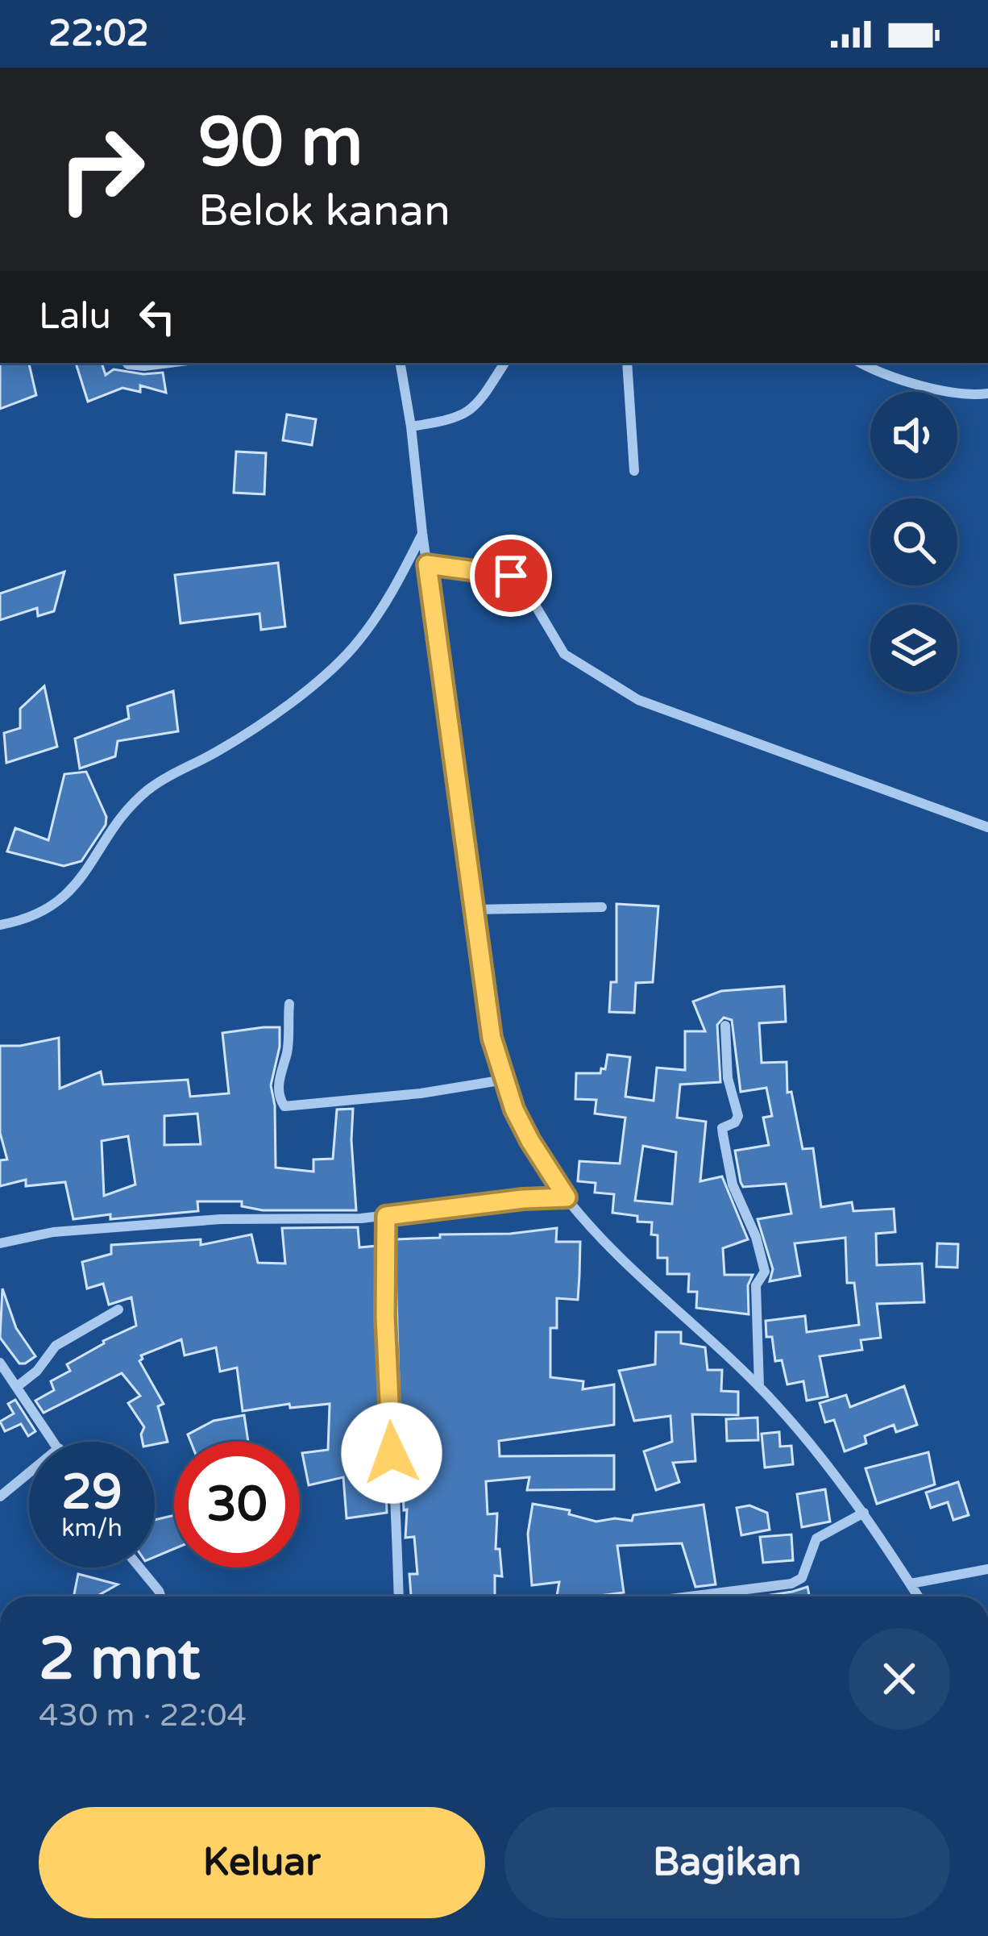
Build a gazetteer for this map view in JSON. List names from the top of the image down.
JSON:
{
  "page": {
    "status": "22:02",
    "turn": ["90 m", "Belok kanan"],
    "then": "Lalu",
    "speed": "29 km/h",
    "limit": "30",
    "heading": ["2 mnt", "430 m · 22:04"],
    "buttons": ["Keluar", "Bagikan"]
  }
}
